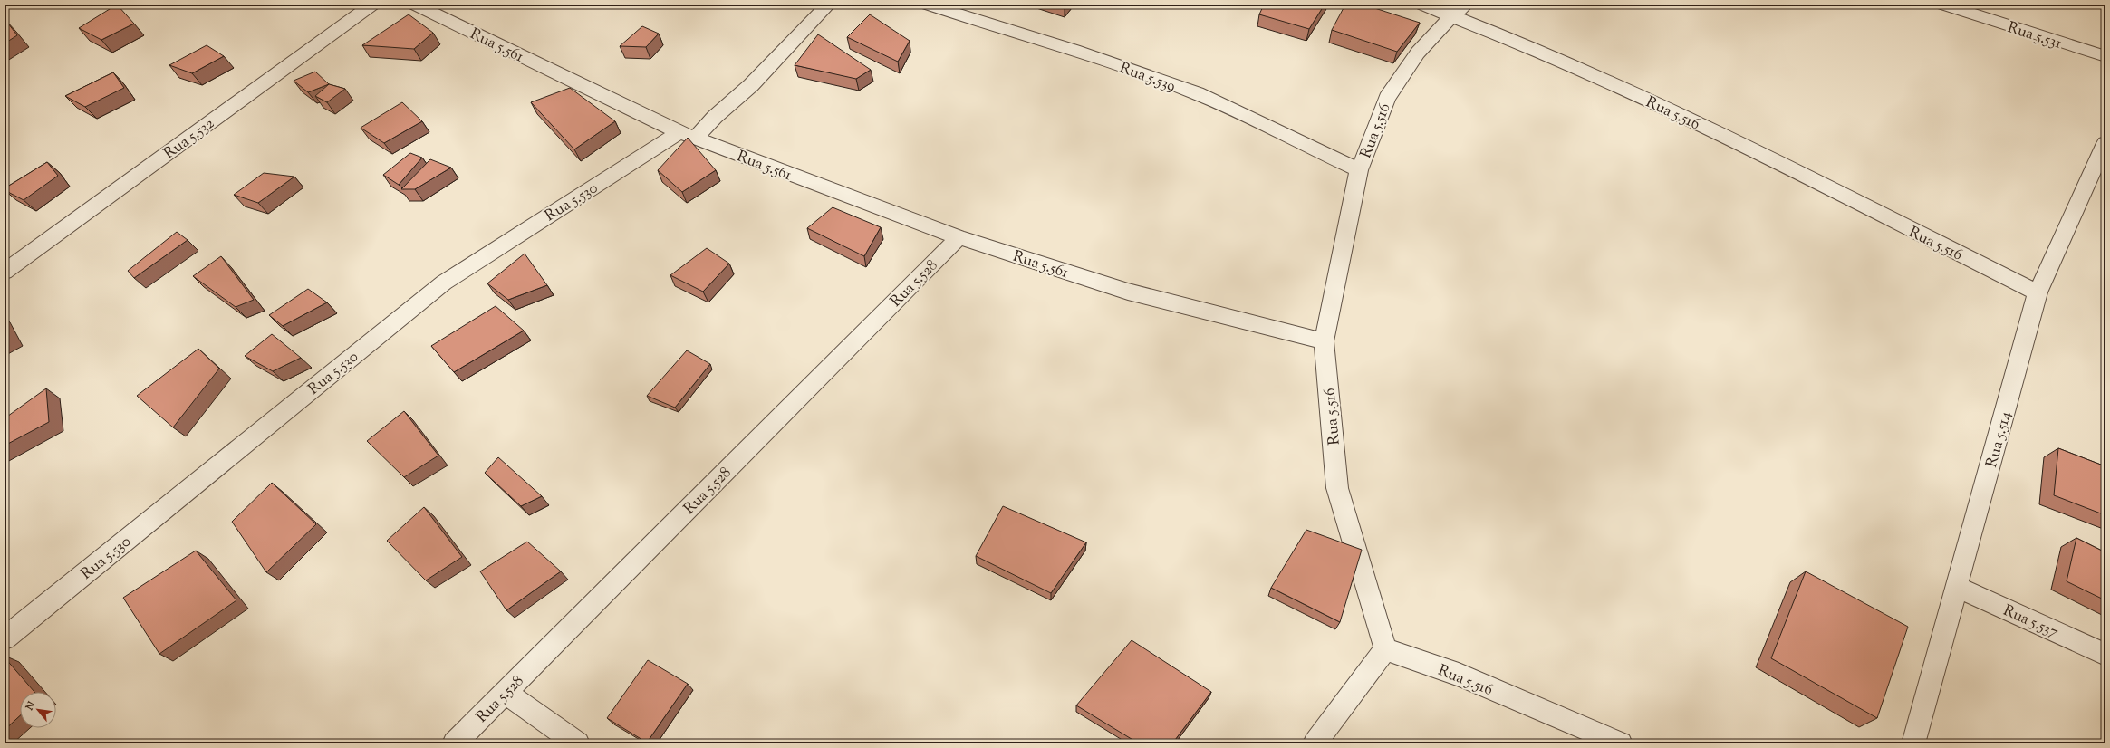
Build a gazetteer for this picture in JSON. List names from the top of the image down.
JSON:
{
  "streets": {
    "street": [
      "Rua 5.531",
      "Rua 5.561",
      "Rua 5.539",
      "Rua 5.516",
      "Rua 5.532",
      "Rua 5.530",
      "Rua 5.528",
      "Rua 5.514",
      "Rua 5.537"
    ]
  },
  "crossings": [
    ["Rua 5.561", "Rua 5.516"],
    ["Rua 5.561", "Rua 5.530"],
    ["Rua 5.561", "Rua 5.528"],
    ["Rua 5.539", "Rua 5.516"],
    ["Rua 5.516", "Rua 5.514"],
    ["Rua 5.514", "Rua 5.537"]
  ],
  "north": "top left"
}
